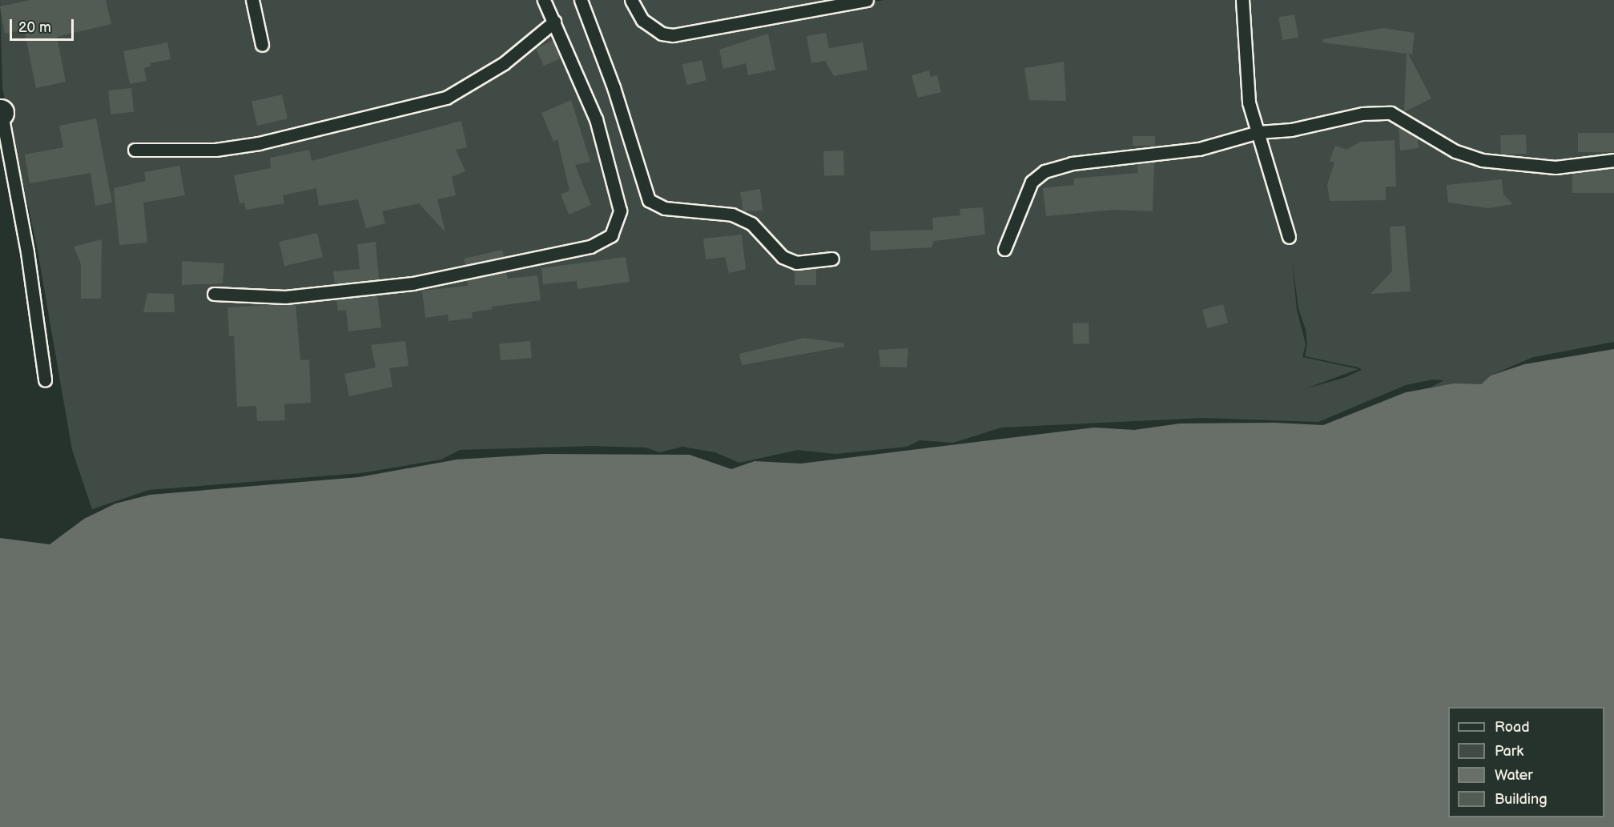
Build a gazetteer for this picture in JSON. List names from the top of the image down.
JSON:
{
  "legend": [
    "Road",
    "Park",
    "Water",
    "Building"
  ],
  "scale_bar": "20 m"
}
